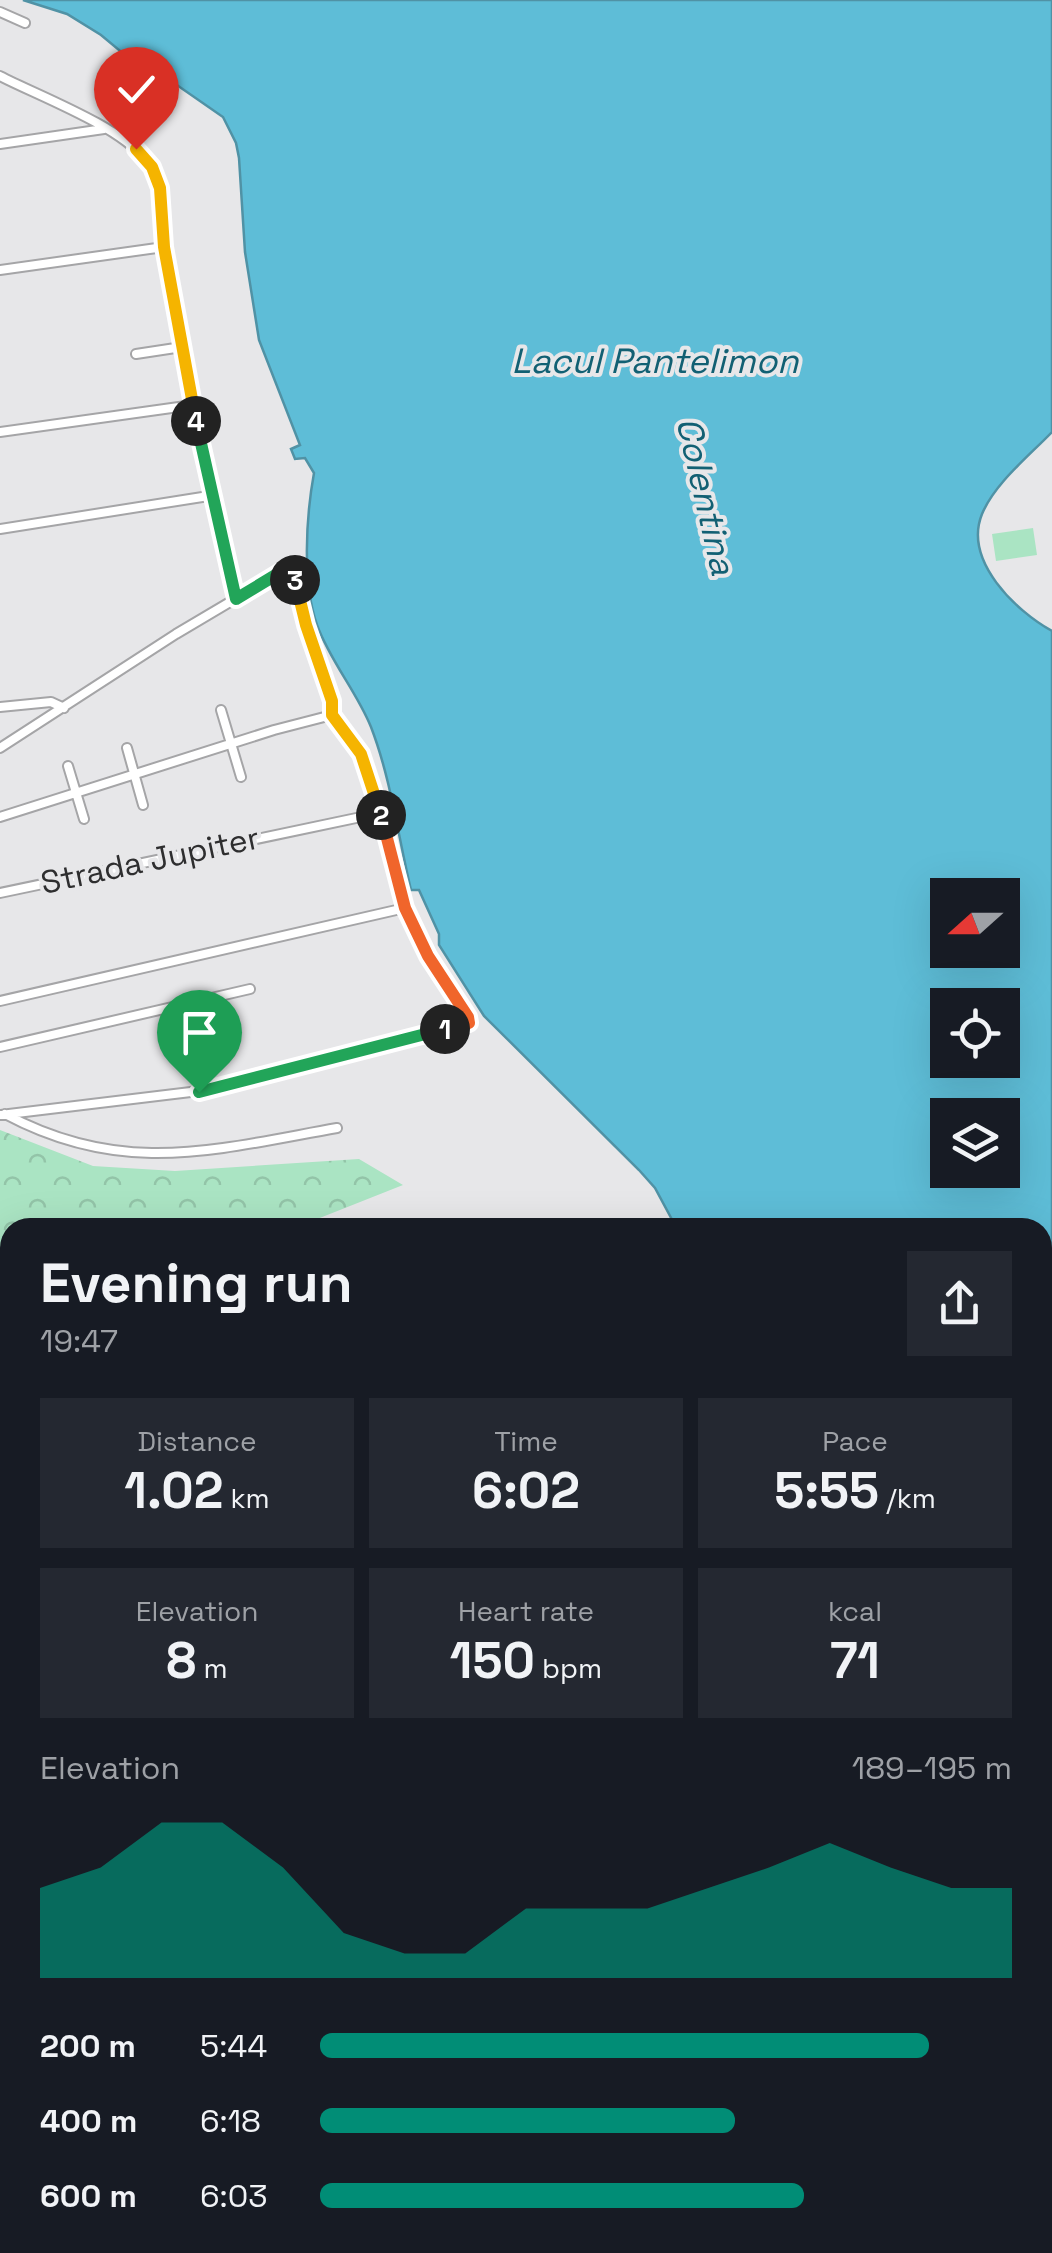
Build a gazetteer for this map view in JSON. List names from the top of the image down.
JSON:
{
  "streets": {
    "street": ["Strada Jupiter"]
  },
  "water": ["Lacul Pantelimon", "Colentina"],
  "north": "left",
  "page": {
    "pins": [
      "4",
      "3",
      "2",
      "1"
    ],
    "heading": ["Evening run", "19:47"],
    "stats": [
      ["Distance", "1.02 km"],
      ["Time", "6:02"],
      ["Pace", "5:55 /km"],
      ["Elevation", "8 m"],
      ["Heart rate", "150 bpm"],
      ["kcal", "71"]
    ],
    "chart": ["Elevation", "189–195 m"],
    "list": [
      {
        "name": "200 m",
        "note": "5:44"
      },
      {
        "name": "400 m",
        "note": "6:18"
      },
      {
        "name": "600 m",
        "note": "6:03"
      }
    ]
  }
}
